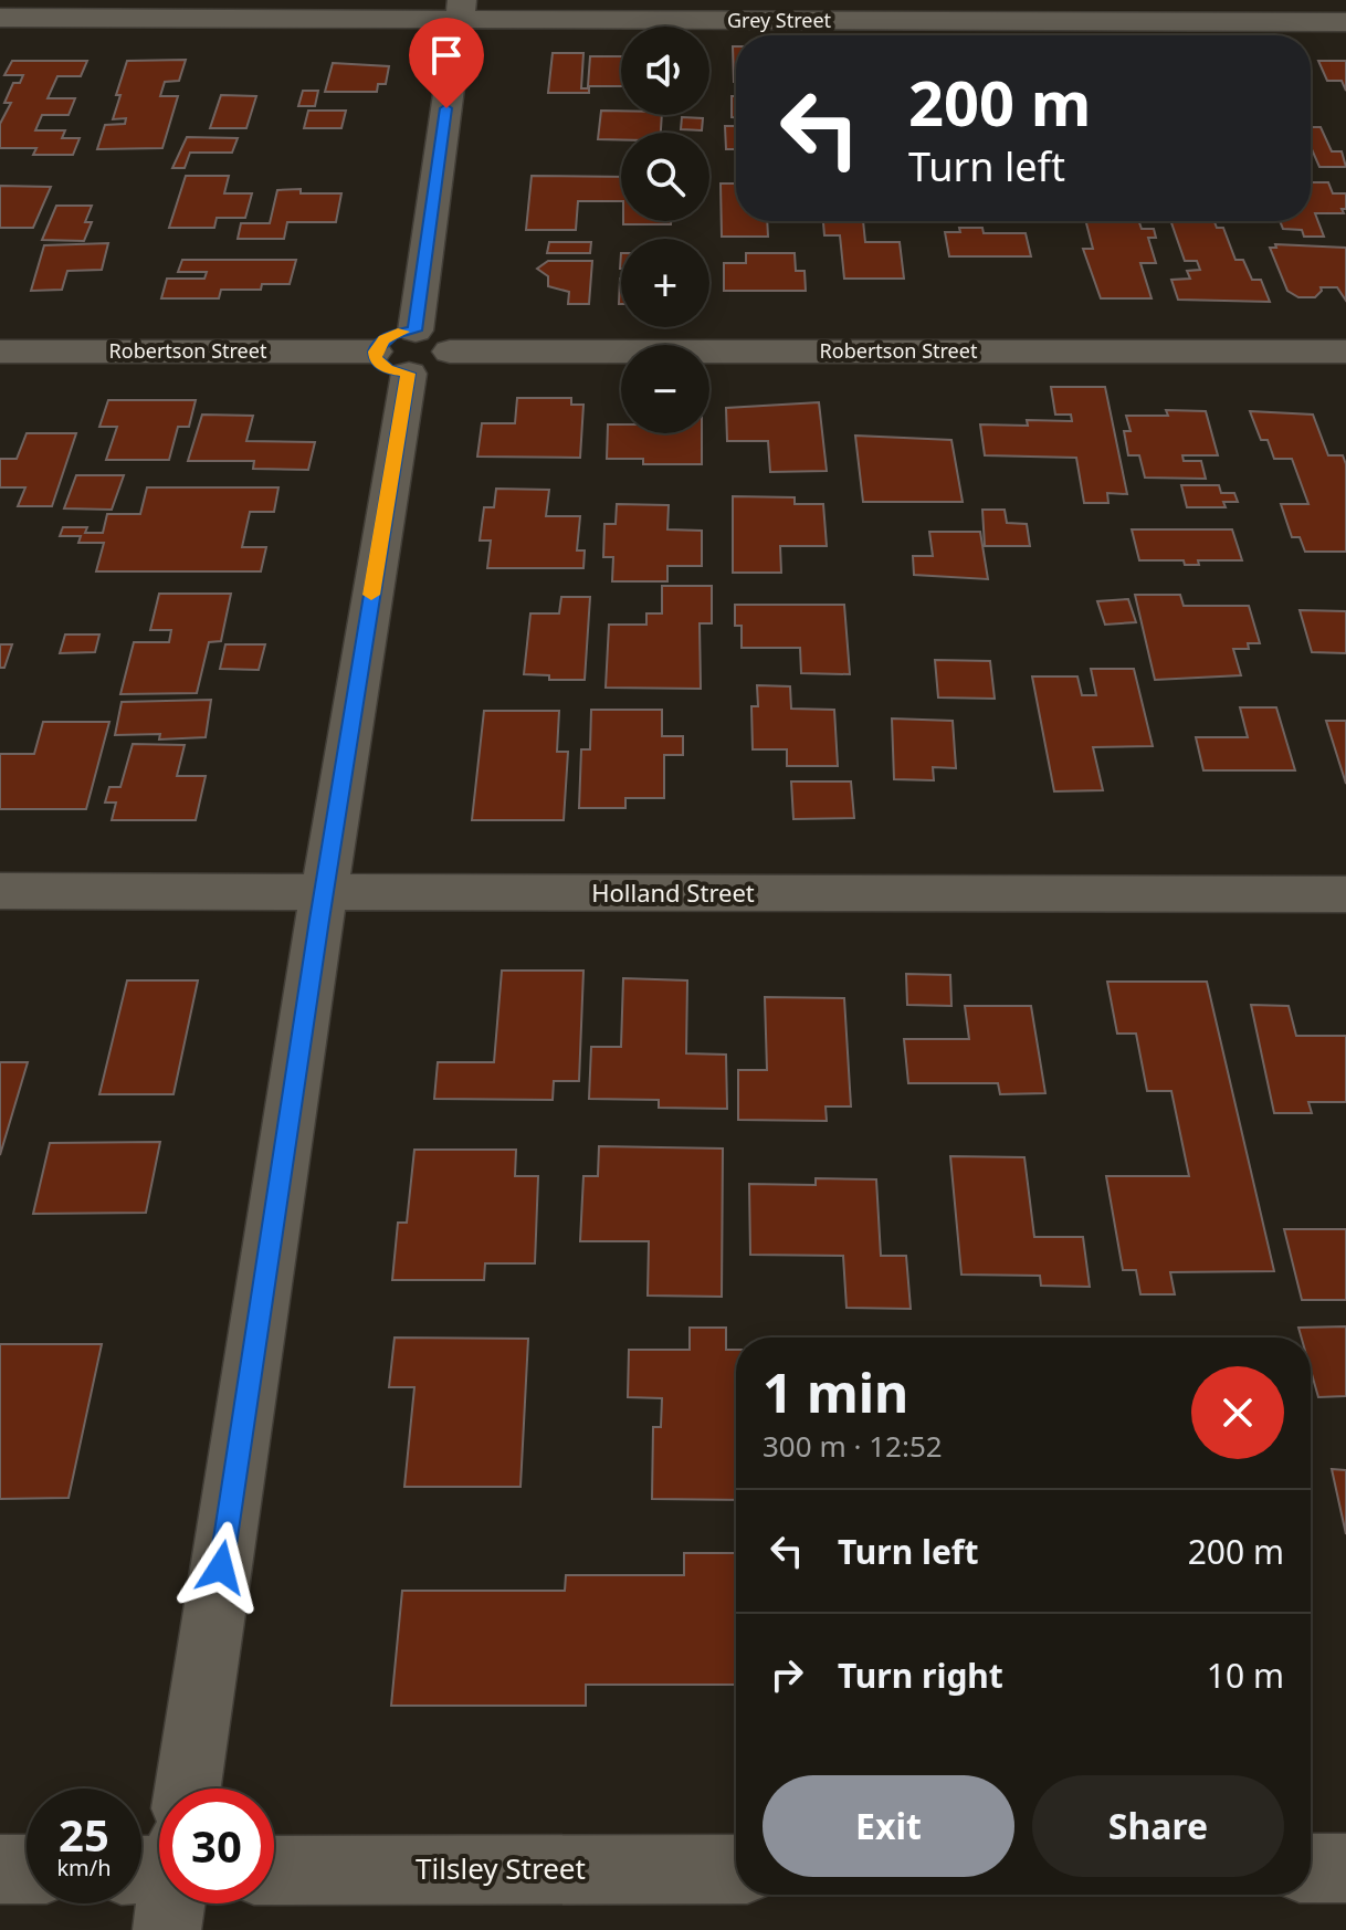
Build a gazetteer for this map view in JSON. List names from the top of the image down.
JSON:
{
  "streets": {
    "street": [
      "Grey Street",
      "Robertson Street",
      "Holland Street",
      "Tilsley Street"
    ]
  },
  "page": {
    "map_buttons": ["+", "−"],
    "turn": ["200 m", "Turn left"],
    "heading": ["1 min", "300 m · 12:52"],
    "list": [
      {
        "name": "Turn left",
        "value": "200 m"
      },
      {
        "name": "Turn right",
        "value": "10 m"
      }
    ],
    "buttons": ["Exit", "Share"],
    "speed": "25 km/h",
    "limit": "30"
  }
}
